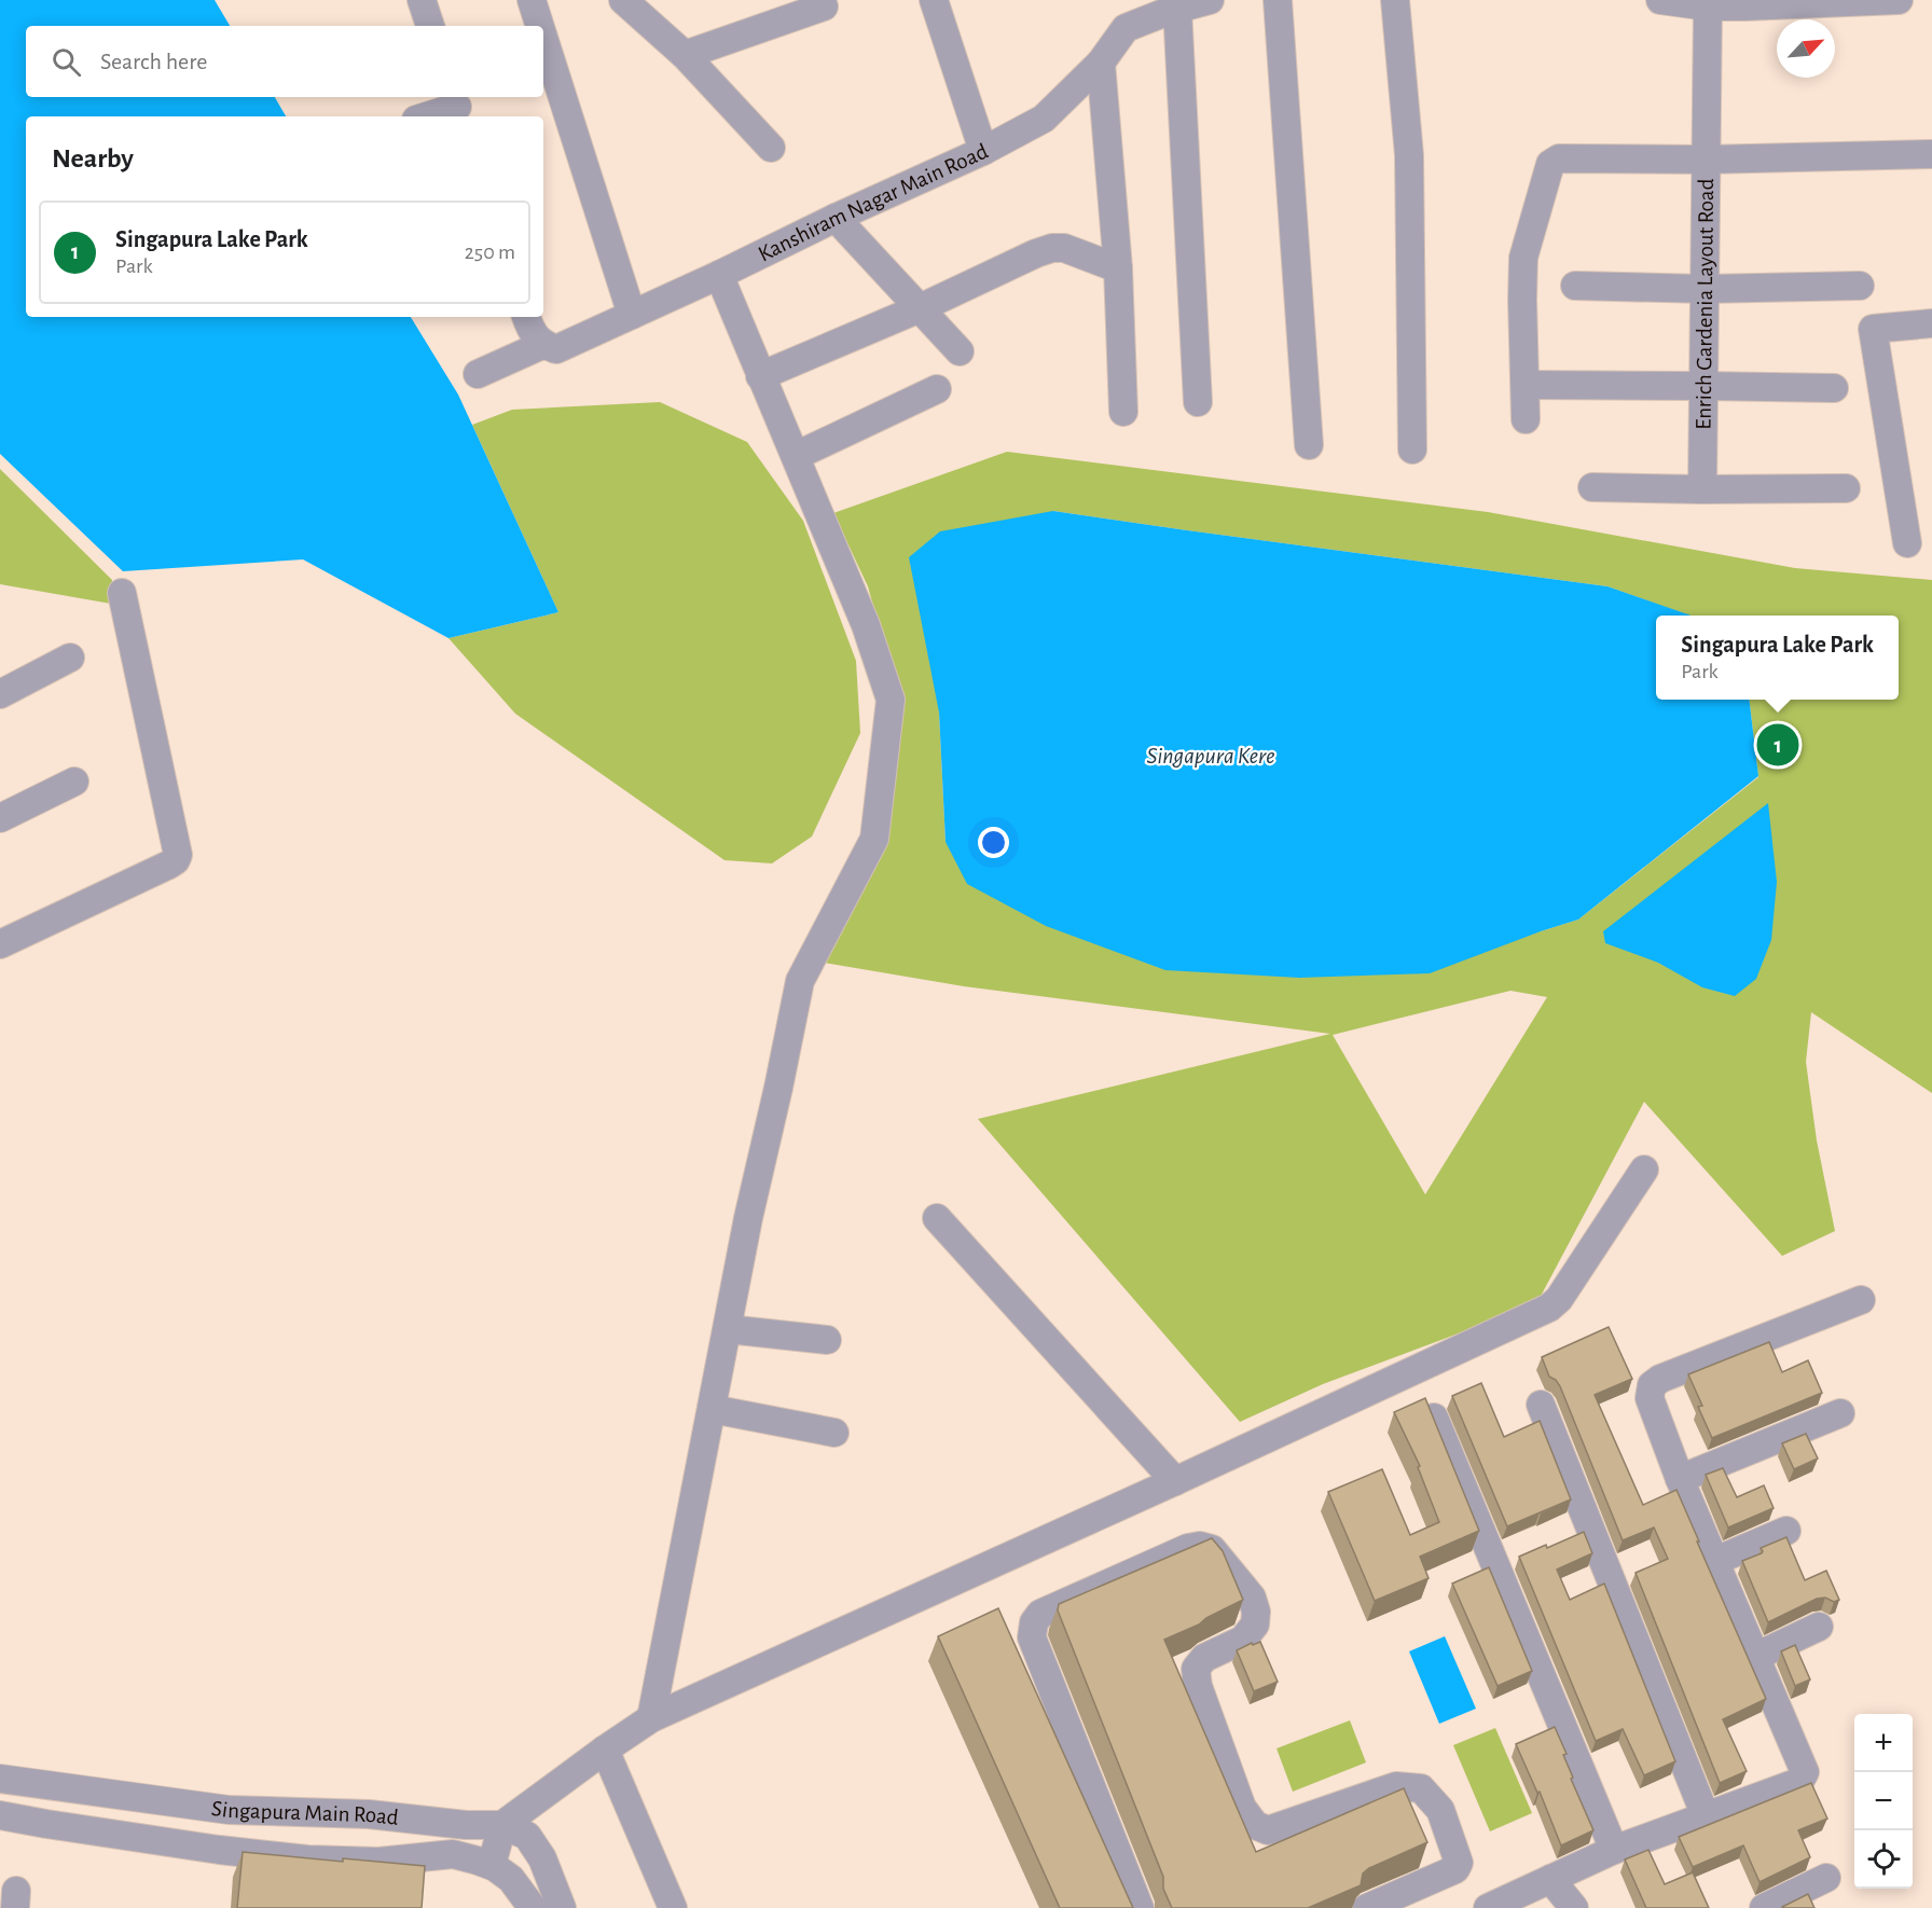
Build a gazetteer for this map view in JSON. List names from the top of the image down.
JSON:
{
  "streets": {
    "street": ["Kanshiram Nagar Main Road", "Enrich Gardenia Layout Road", "Singapura Main Road"]
  },
  "water": ["Singapura Kere"],
  "north": "top right",
  "page": {
    "search": "Search here",
    "heading": "Nearby",
    "list": [
      {
        "mark": "1",
        "name": "Singapura Lake Park",
        "note": "Park",
        "value": "250 m"
      }
    ],
    "popup": ["Singapura Lake Park", "Park"],
    "pins": "1",
    "map_buttons": ["+", "−"]
  }
}
